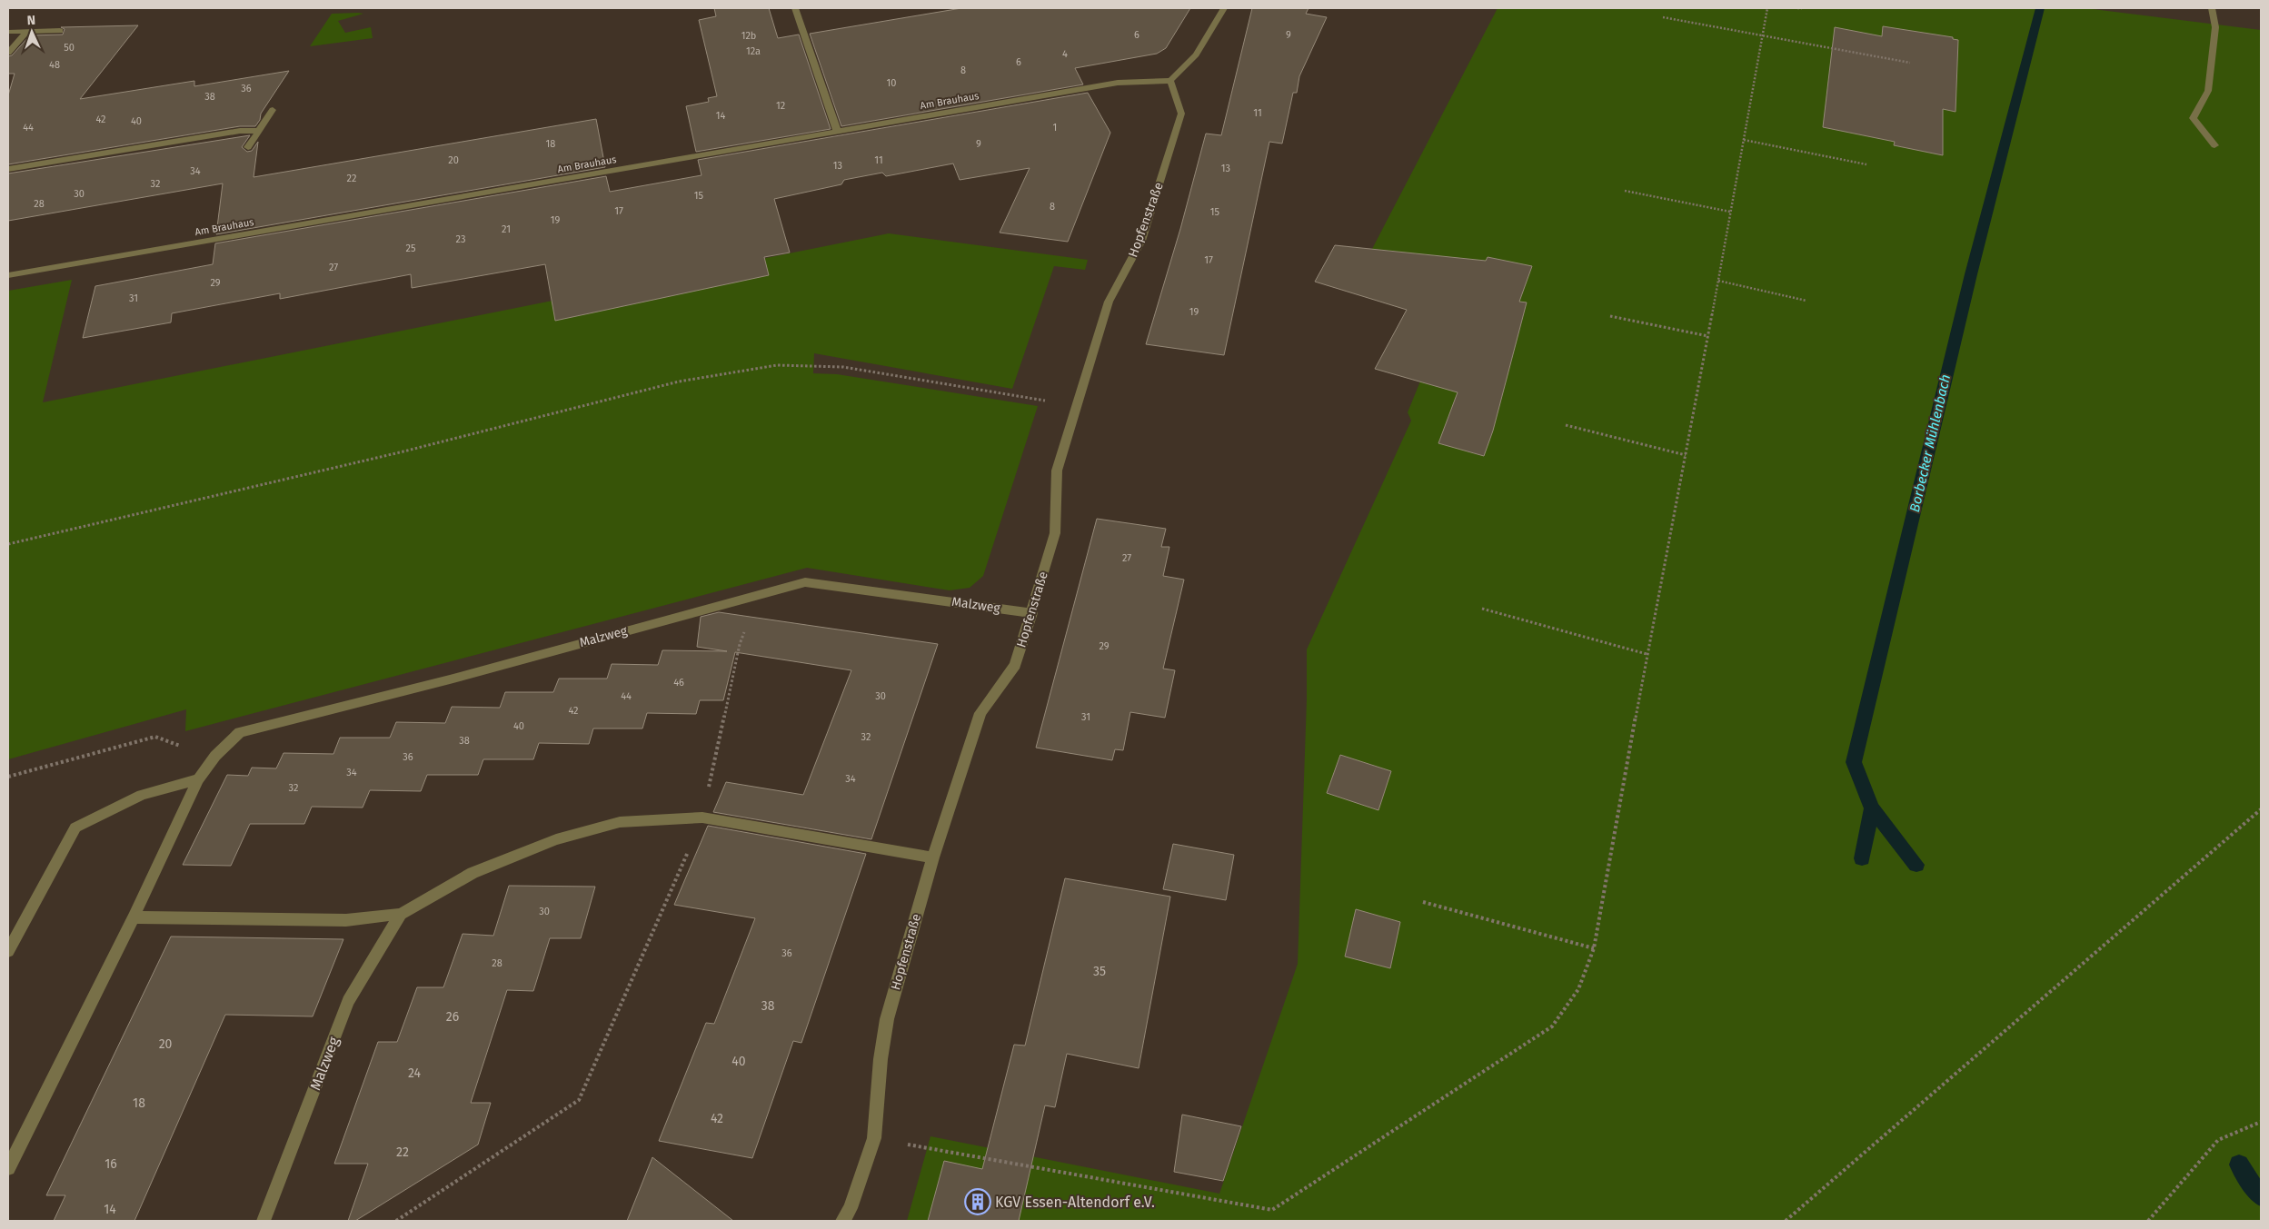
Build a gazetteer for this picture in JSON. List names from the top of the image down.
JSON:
{
  "streets": {
    "street": ["Am Brauhaus", "Hopfenstraße", "Malzweg"]
  },
  "crossings": [
    ["Am Brauhaus", "Hopfenstraße"],
    ["Hopfenstraße", "Malzweg"]
  ],
  "water": ["Borbecker Mühlenbach"],
  "places": {
    "building": ["KGV Essen-Altendorf e.V."]
  },
  "house_numbers": [
    "6",
    "9",
    "12b",
    "50",
    "12a",
    "4",
    "6",
    "48",
    "8",
    "10",
    "36",
    "38",
    "12",
    "11",
    "14",
    "42",
    "40",
    "44",
    "1",
    "18",
    "9",
    "20",
    "11",
    "13",
    "13",
    "34",
    "22",
    "32",
    "30",
    "15",
    "28",
    "8",
    "17",
    "15",
    "19",
    "21",
    "23",
    "25",
    "17",
    "27",
    "29",
    "31",
    "19",
    "27",
    "29",
    "46",
    "44",
    "30",
    "42",
    "31",
    "40",
    "32",
    "38",
    "36",
    "34",
    "34",
    "32",
    "30",
    "36",
    "28",
    "35",
    "38",
    "26",
    "20",
    "40",
    "24",
    "18",
    "42",
    "22",
    "16",
    "14"
  ],
  "north": "top"
}
